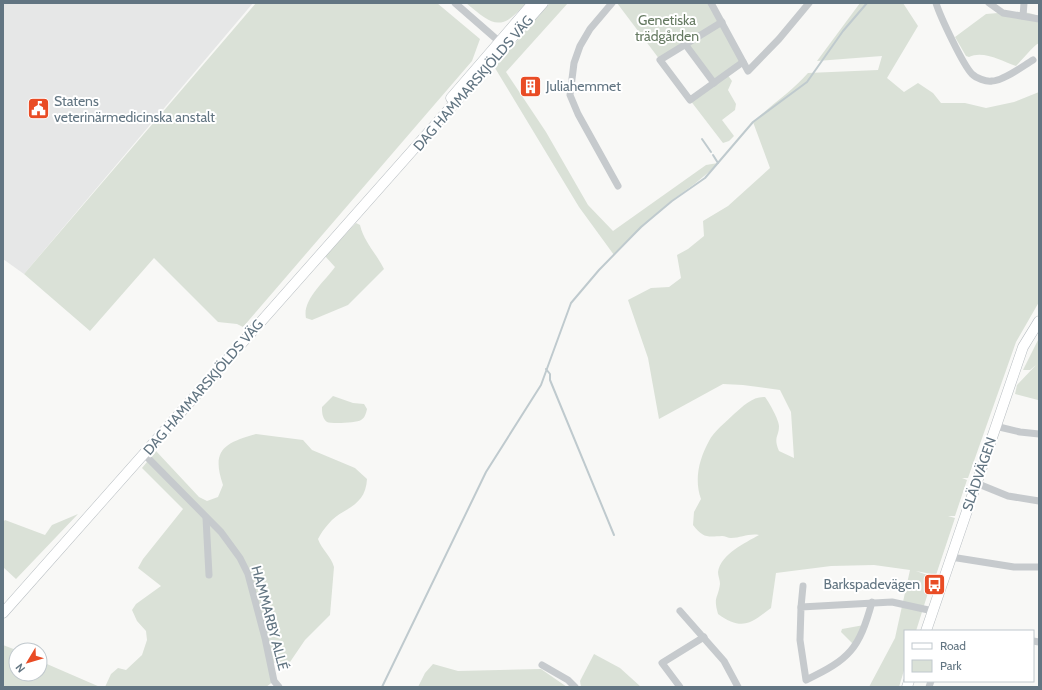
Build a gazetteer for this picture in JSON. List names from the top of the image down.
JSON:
{
  "streets": {
    "main road": ["DAG HAMMARSKJÖLDS VÄG", "SLÄDVÄGEN"],
    "street": ["HAMMARBY ALLÉ"]
  },
  "crossings": [
    ["DAG HAMMARSKJÖLDS VÄG", "HAMMARBY ALLÉ"]
  ],
  "parks": ["Genetiska trädgården"],
  "places": {
    "building": ["Juliahemmet"],
    "public building": ["Statens veterinärmedicinska anstalt"],
    "bus stop": ["Barkspadevägen"]
  },
  "legend": ["Road", "Park"],
  "north": "bottom left"
}
